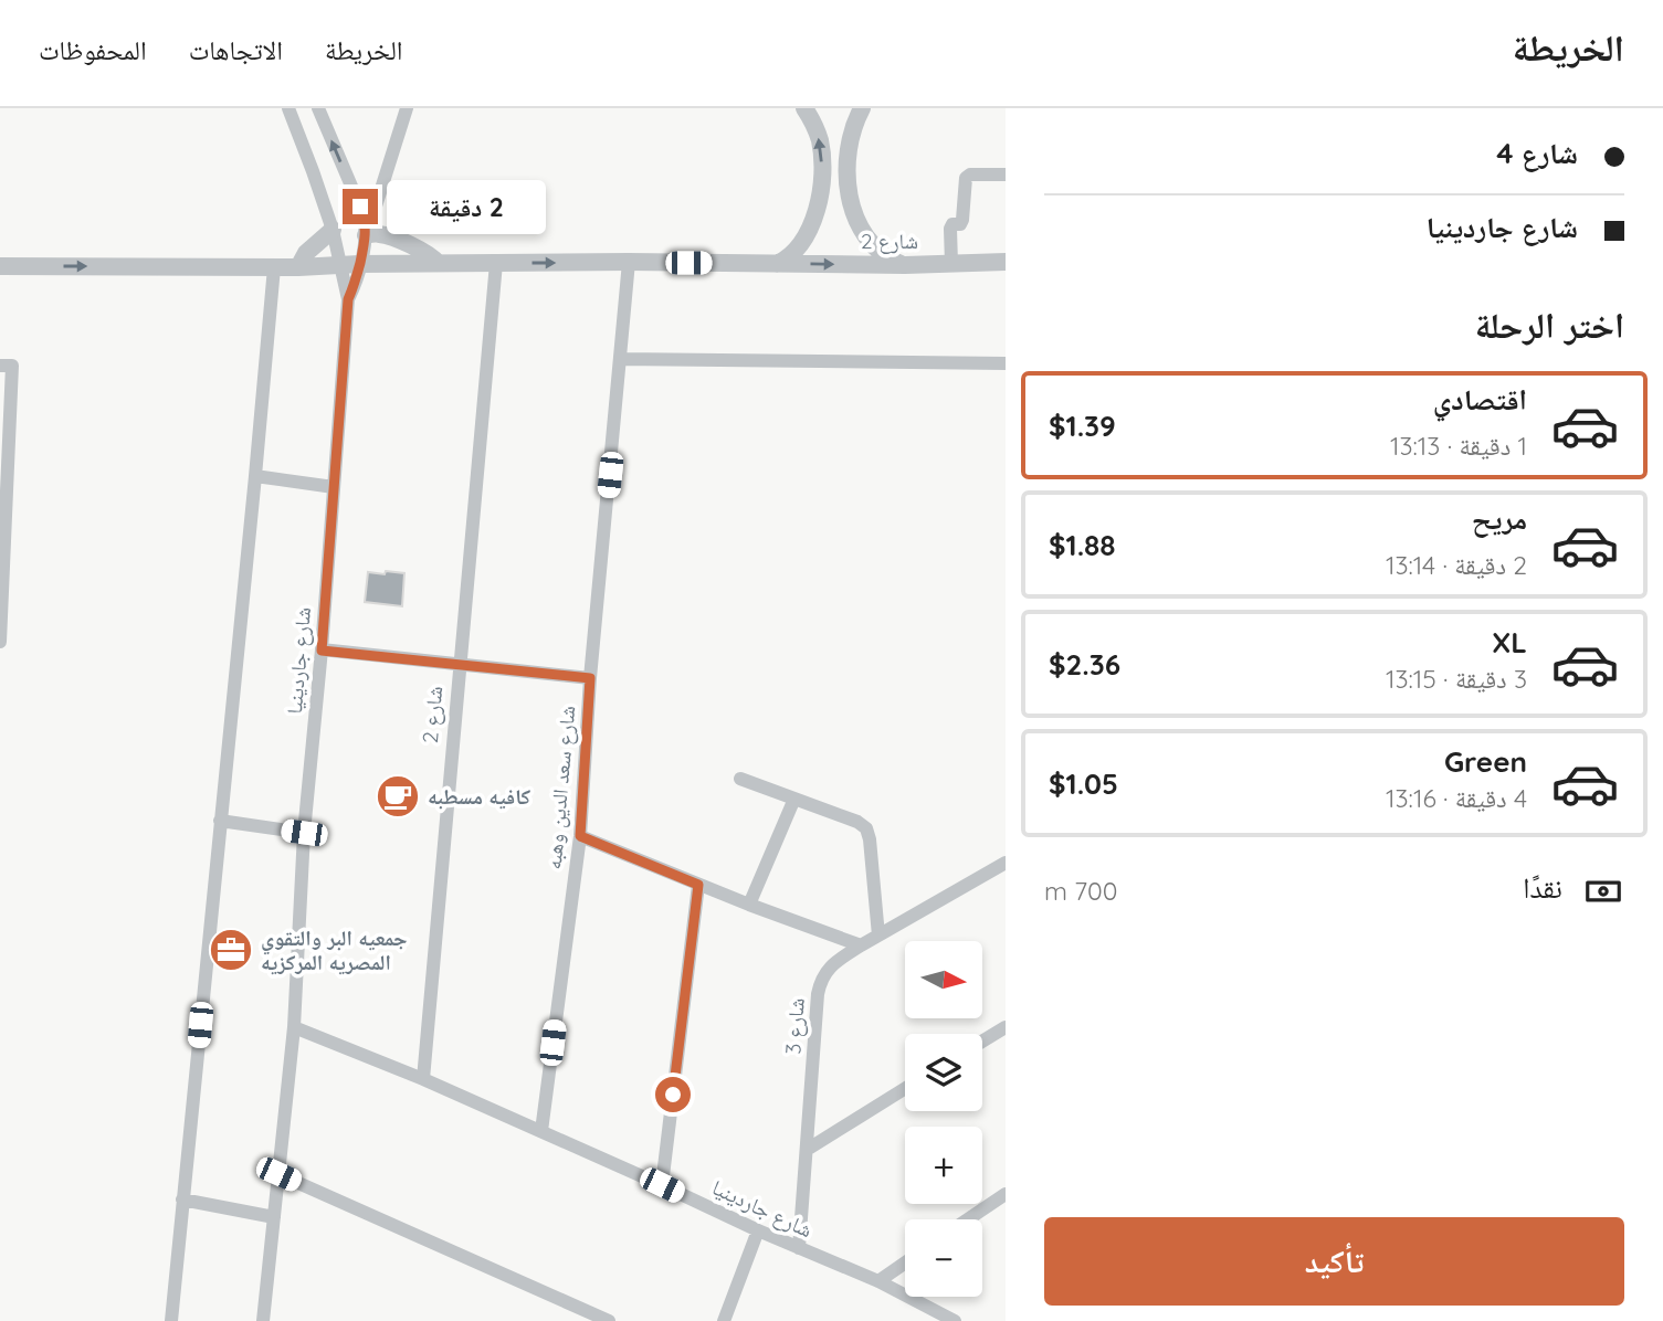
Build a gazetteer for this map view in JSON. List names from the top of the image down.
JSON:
{
  "streets": {
    "street": [
      "شارع 2",
      "شارع جاردينيا",
      "شارع سعد الدين وهبه",
      "شارع 3"
    ]
  },
  "crossings": [
    ["شارع 2", "شارع جاردينيا"],
    ["شارع 2", "شارع سعد الدين وهبه"],
    ["شارع جاردينيا", "شارع سعد الدين وهبه"],
    ["شارع جاردينيا", "شارع 3"]
  ],
  "places": {
    "cafe": ["كافيه مسطبه"],
    "office": ["جمعيه البر والتقوي المصريه المركزيه"]
  },
  "north": "right",
  "page": {
    "header": "الخريطة",
    "nav": ["الخريطة", "الاتجاهات", "المحفوظات"],
    "banner": ["شارع 4", "شارع جاردينيا"],
    "bubble": "2 دقيقة",
    "heading": "اختر الرحلة",
    "list": [
      {
        "name": "اقتصادي",
        "note": "1 دقيقة · 13:13",
        "value": "$1.39"
      },
      {
        "name": "مريح",
        "note": "2 دقيقة · 13:14",
        "value": "$1.88"
      },
      {
        "name": "XL",
        "note": "3 دقيقة · 13:15",
        "value": "$2.36"
      },
      {
        "name": "Green",
        "note": "4 دقيقة · 13:16",
        "value": "$1.05"
      }
    ],
    "pay": ["نقدًا", "700 m"],
    "map_buttons": ["+", "−"],
    "buttons": "تأكيد"
  }
}
